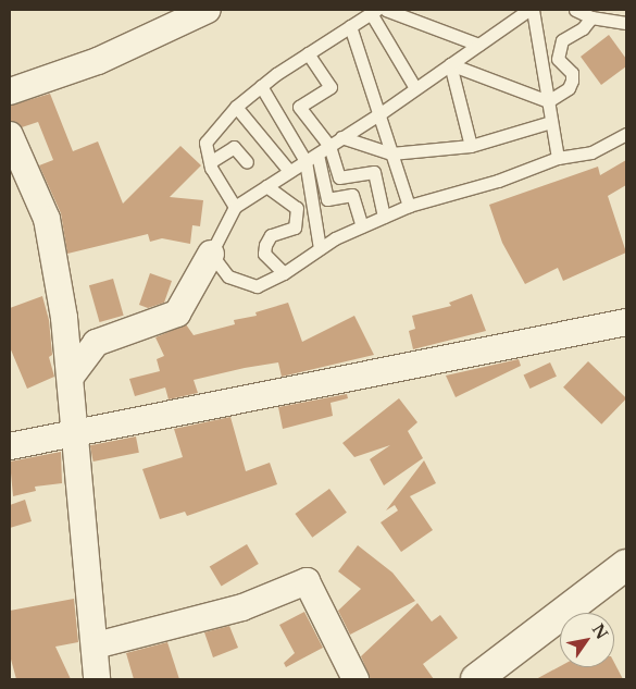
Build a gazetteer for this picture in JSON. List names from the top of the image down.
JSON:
{
  "north": "top right"
}
